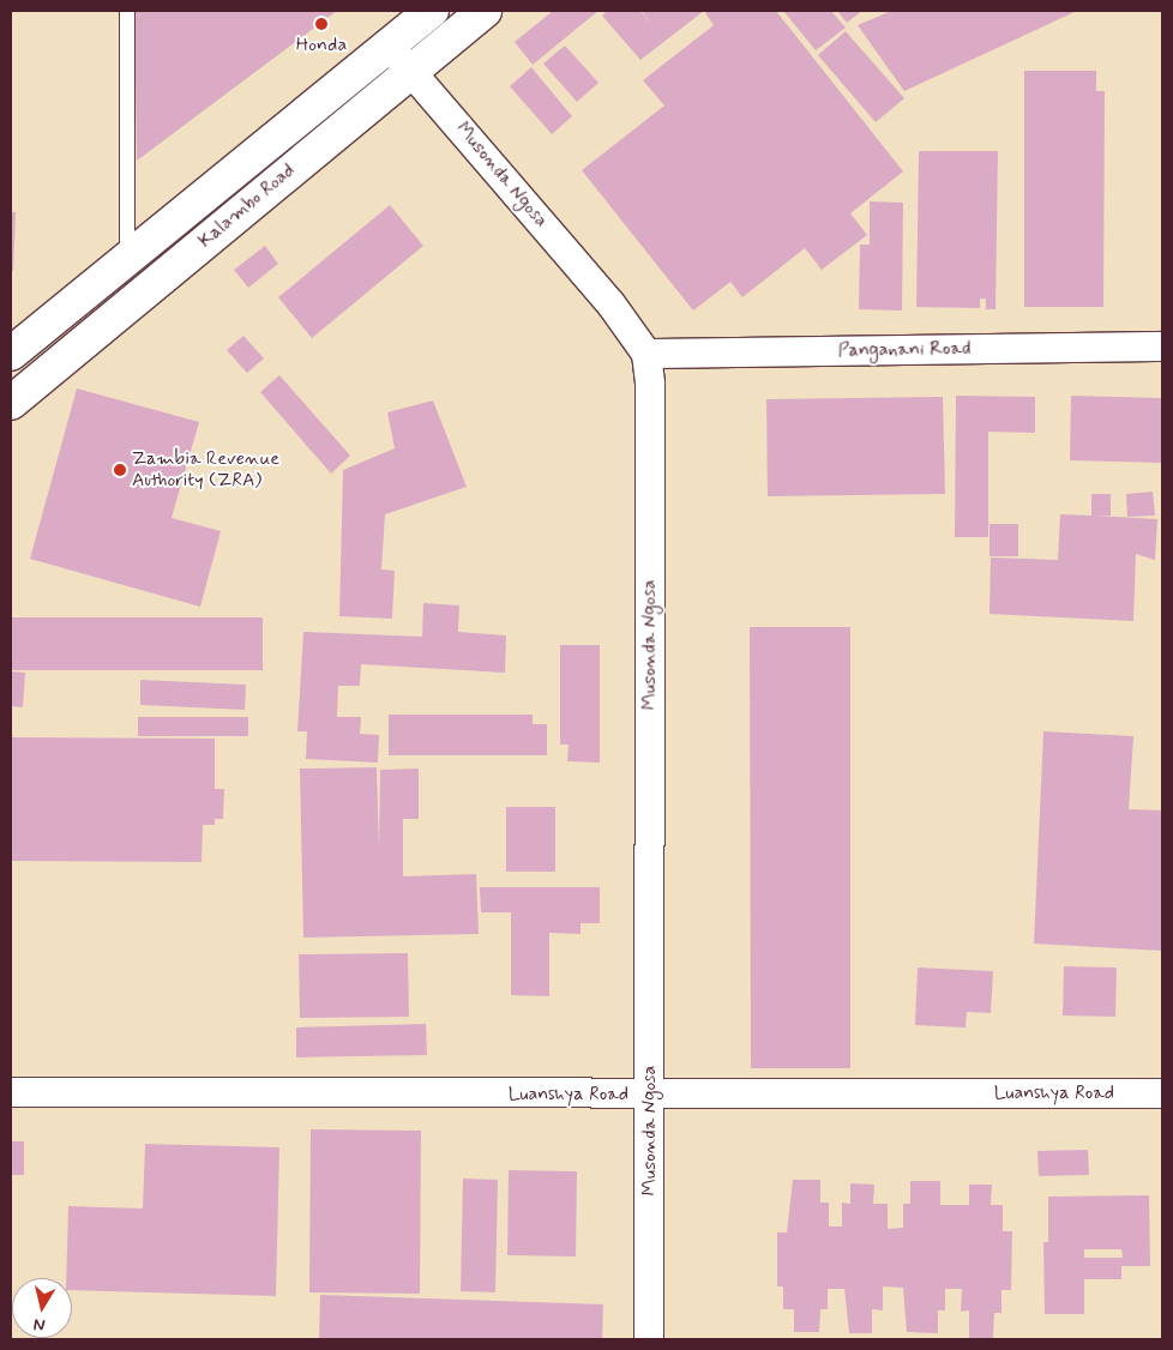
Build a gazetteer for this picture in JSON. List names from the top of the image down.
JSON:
{
  "streets": {
    "main road": ["Kalambo Road"],
    "street": ["Musonda Ngosa", "Panganani Road", "Luanshya Road"]
  },
  "crossings": [
    ["Musonda Ngosa", "Kalambo Road"],
    ["Musonda Ngosa", "Panganani Road"],
    ["Musonda Ngosa", "Luanshya Road"]
  ],
  "places": ["Honda", "Zambia Revenue Authority (ZRA)"],
  "north": "bottom"
}
